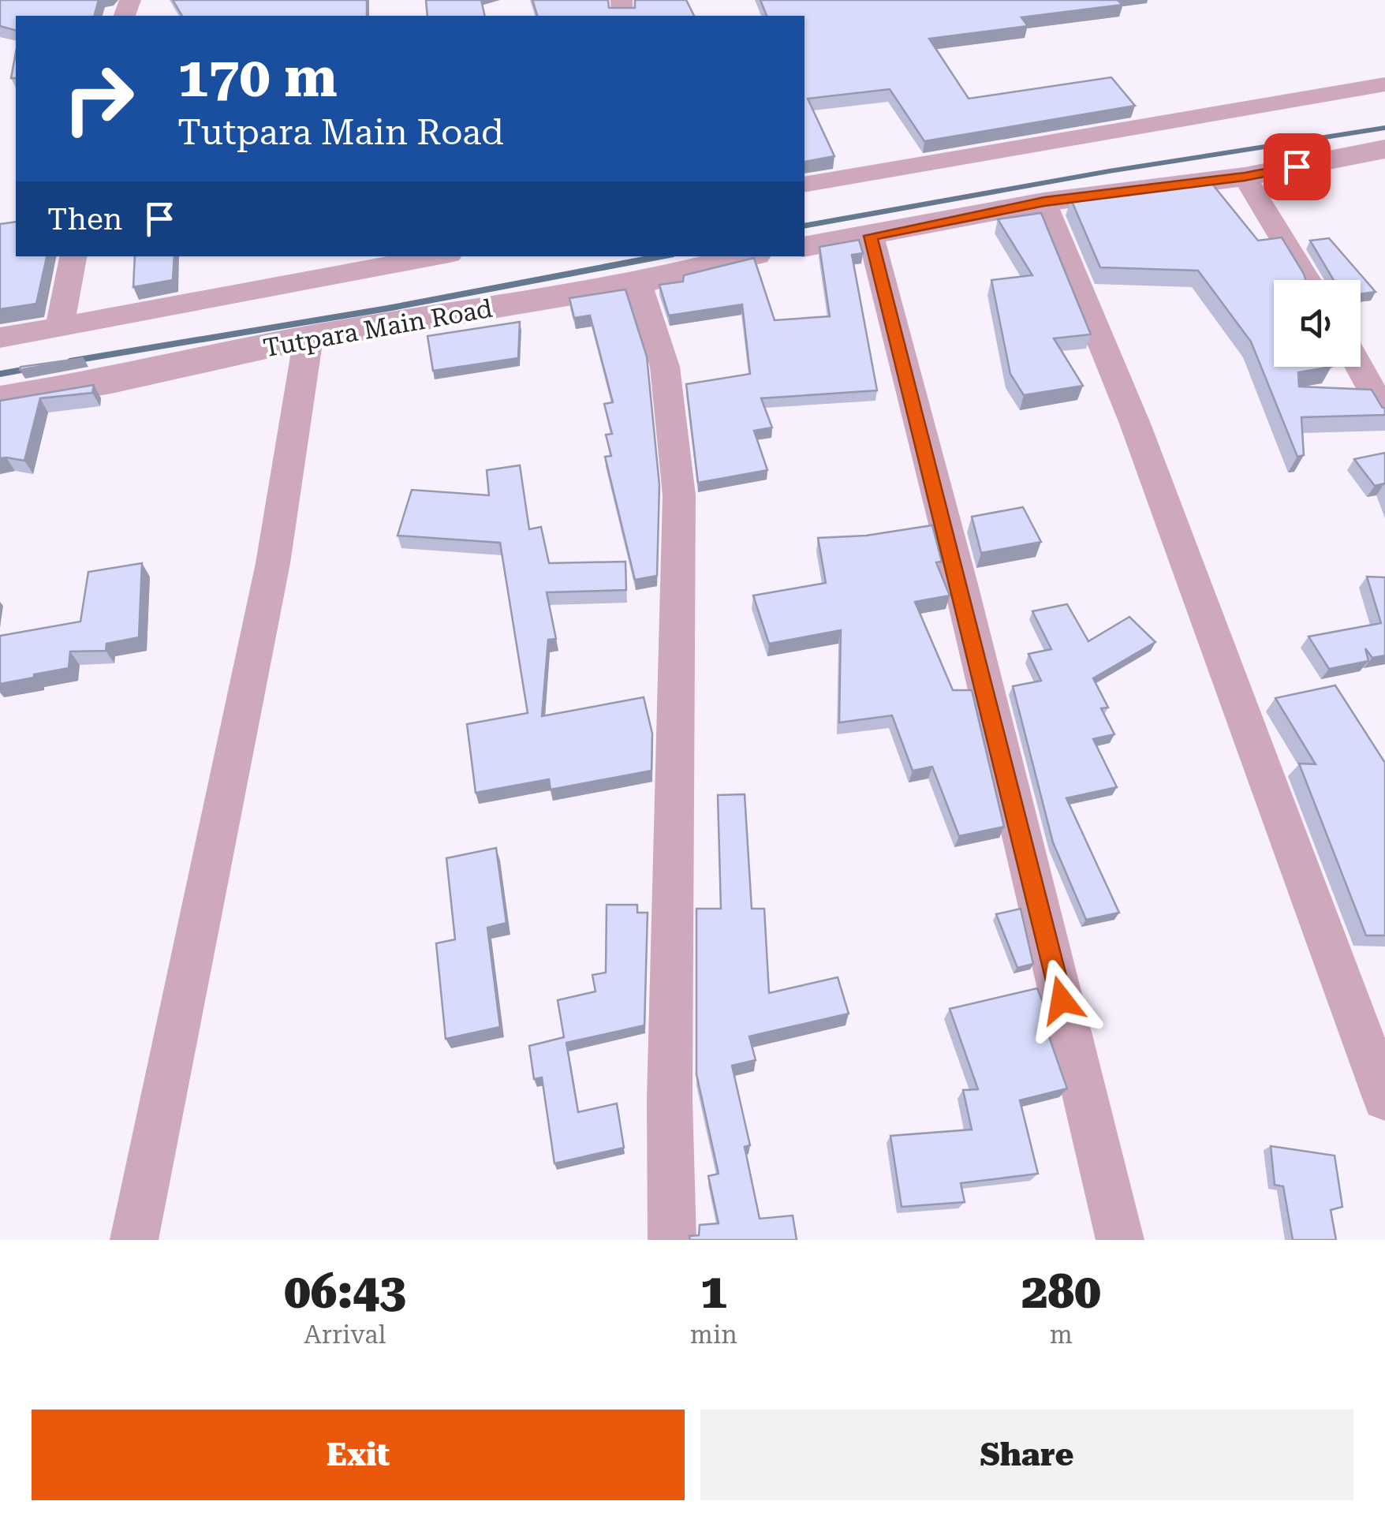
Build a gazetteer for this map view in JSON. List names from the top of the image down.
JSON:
{
  "streets": {
    "street": ["Tutpara Main Road"]
  },
  "page": {
    "turn": ["170 m", "Tutpara Main Road"],
    "then": "Then",
    "eta": [
      "06:43",
      "Arrival",
      "1",
      "min",
      "280",
      "m"
    ],
    "buttons": ["Exit", "Share"]
  }
}
